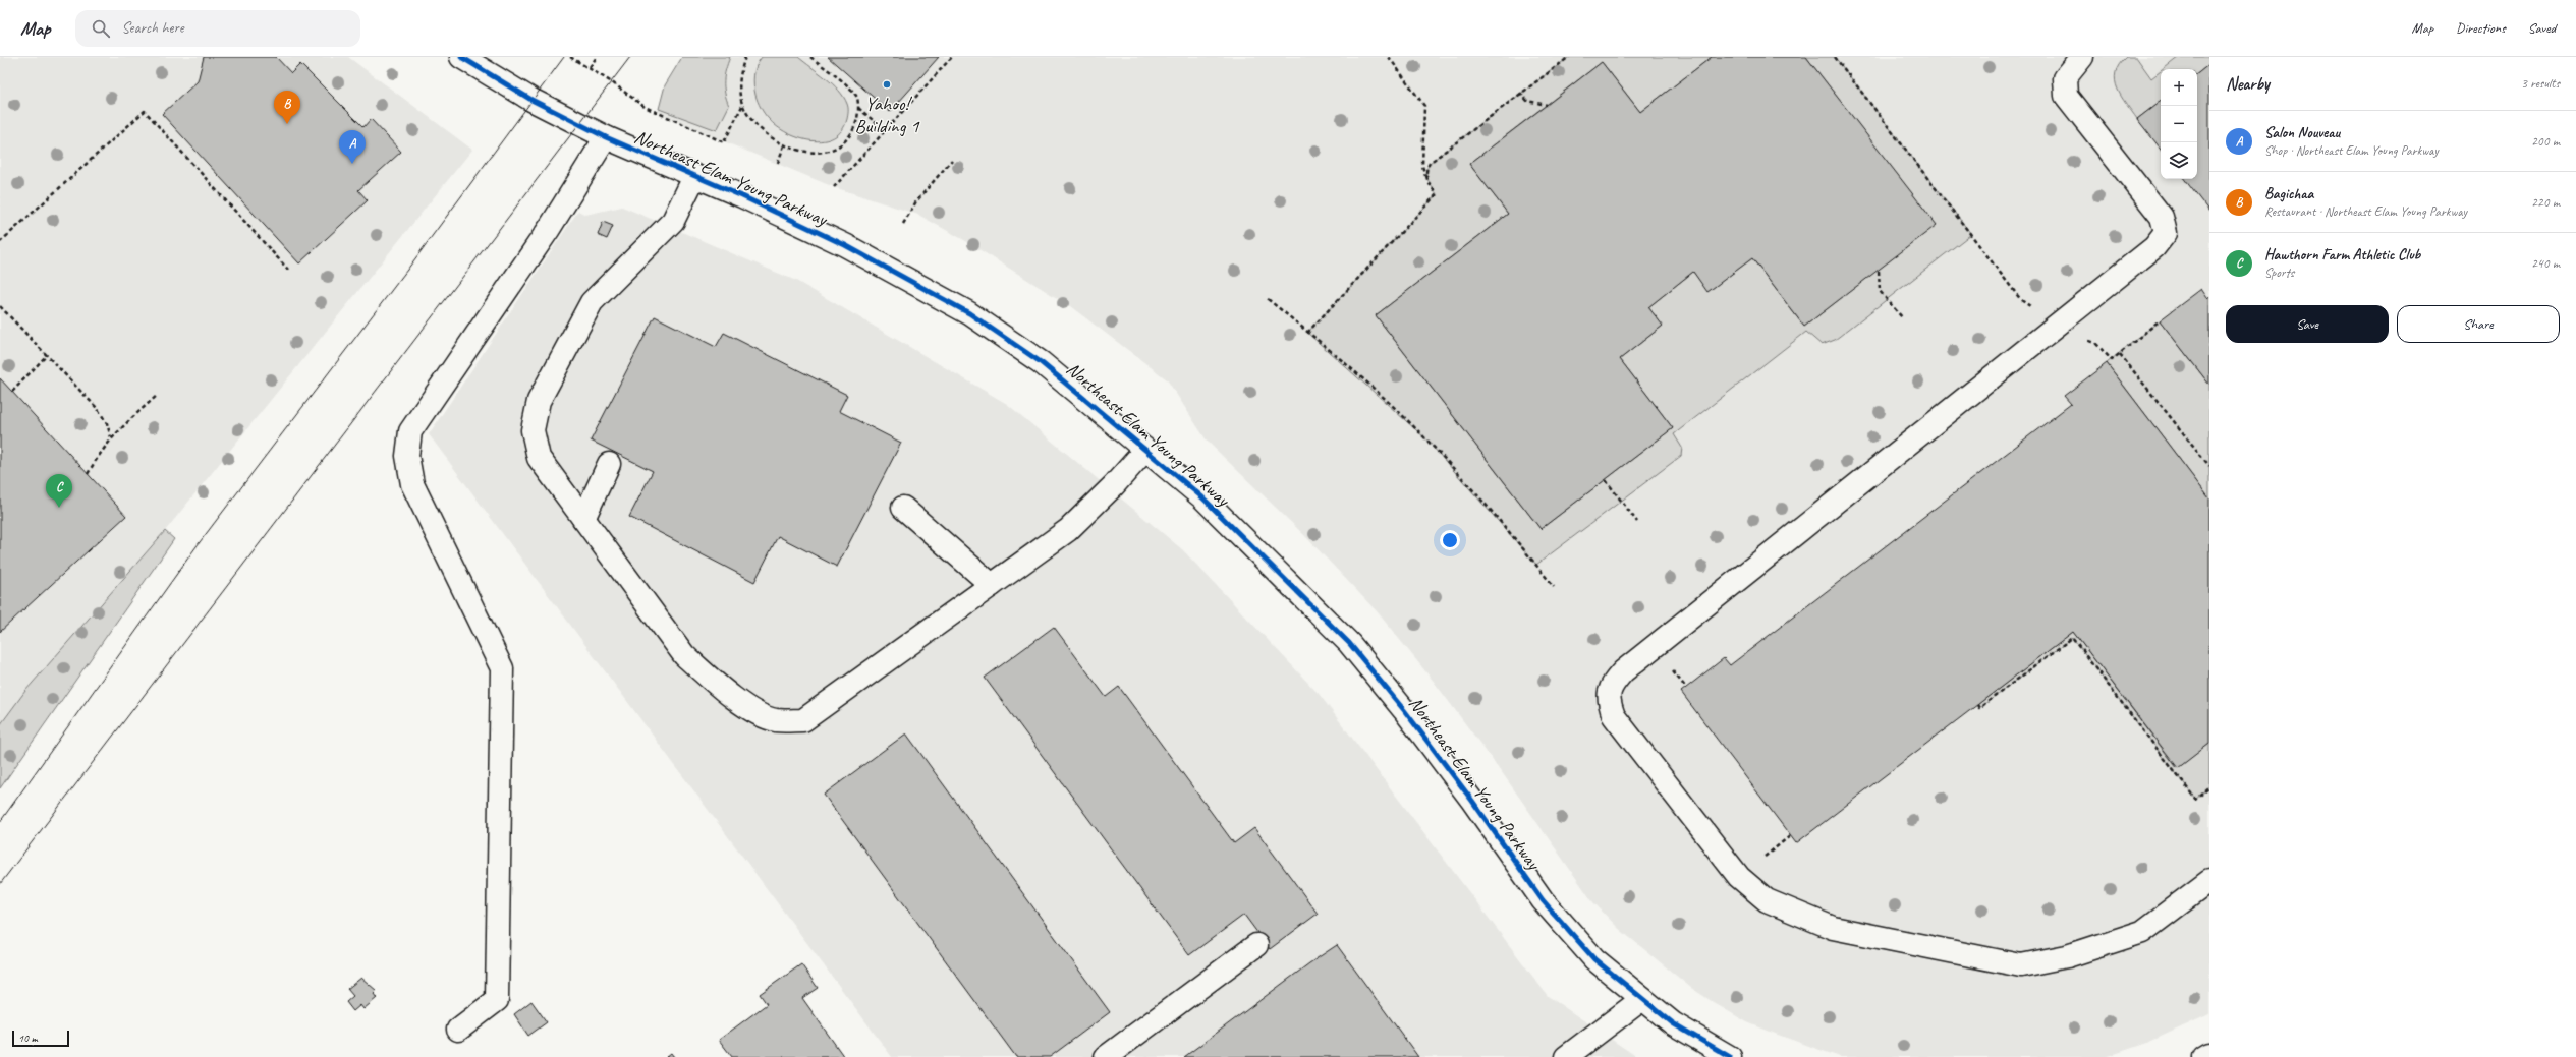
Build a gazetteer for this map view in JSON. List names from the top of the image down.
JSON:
{
  "streets": {
    "street": ["Northeast Elam Young Parkway"]
  },
  "places": ["Yahoo! Building 1"],
  "scale_bar": "10 m",
  "page": {
    "header": "Map",
    "search": "Search here",
    "nav": ["Map", "Directions", "Saved"],
    "heading": ["Nearby", "3 results"],
    "map_buttons": ["+", "−"],
    "pins": ["B", "A", "C"],
    "list": [
      {
        "mark": "A",
        "name": "Salon Nouveau",
        "note": "Shop · Northeast Elam Young Parkway",
        "value": "200 m"
      },
      {
        "mark": "B",
        "name": "Bagichaa",
        "note": "Restaurant · Northeast Elam Young Parkway",
        "value": "220 m"
      },
      {
        "mark": "C",
        "name": "Hawthorn Farm Athletic Club",
        "note": "Sports",
        "value": "240 m"
      }
    ],
    "buttons": ["Save", "Share"],
    "scale": "10 m"
  }
}
